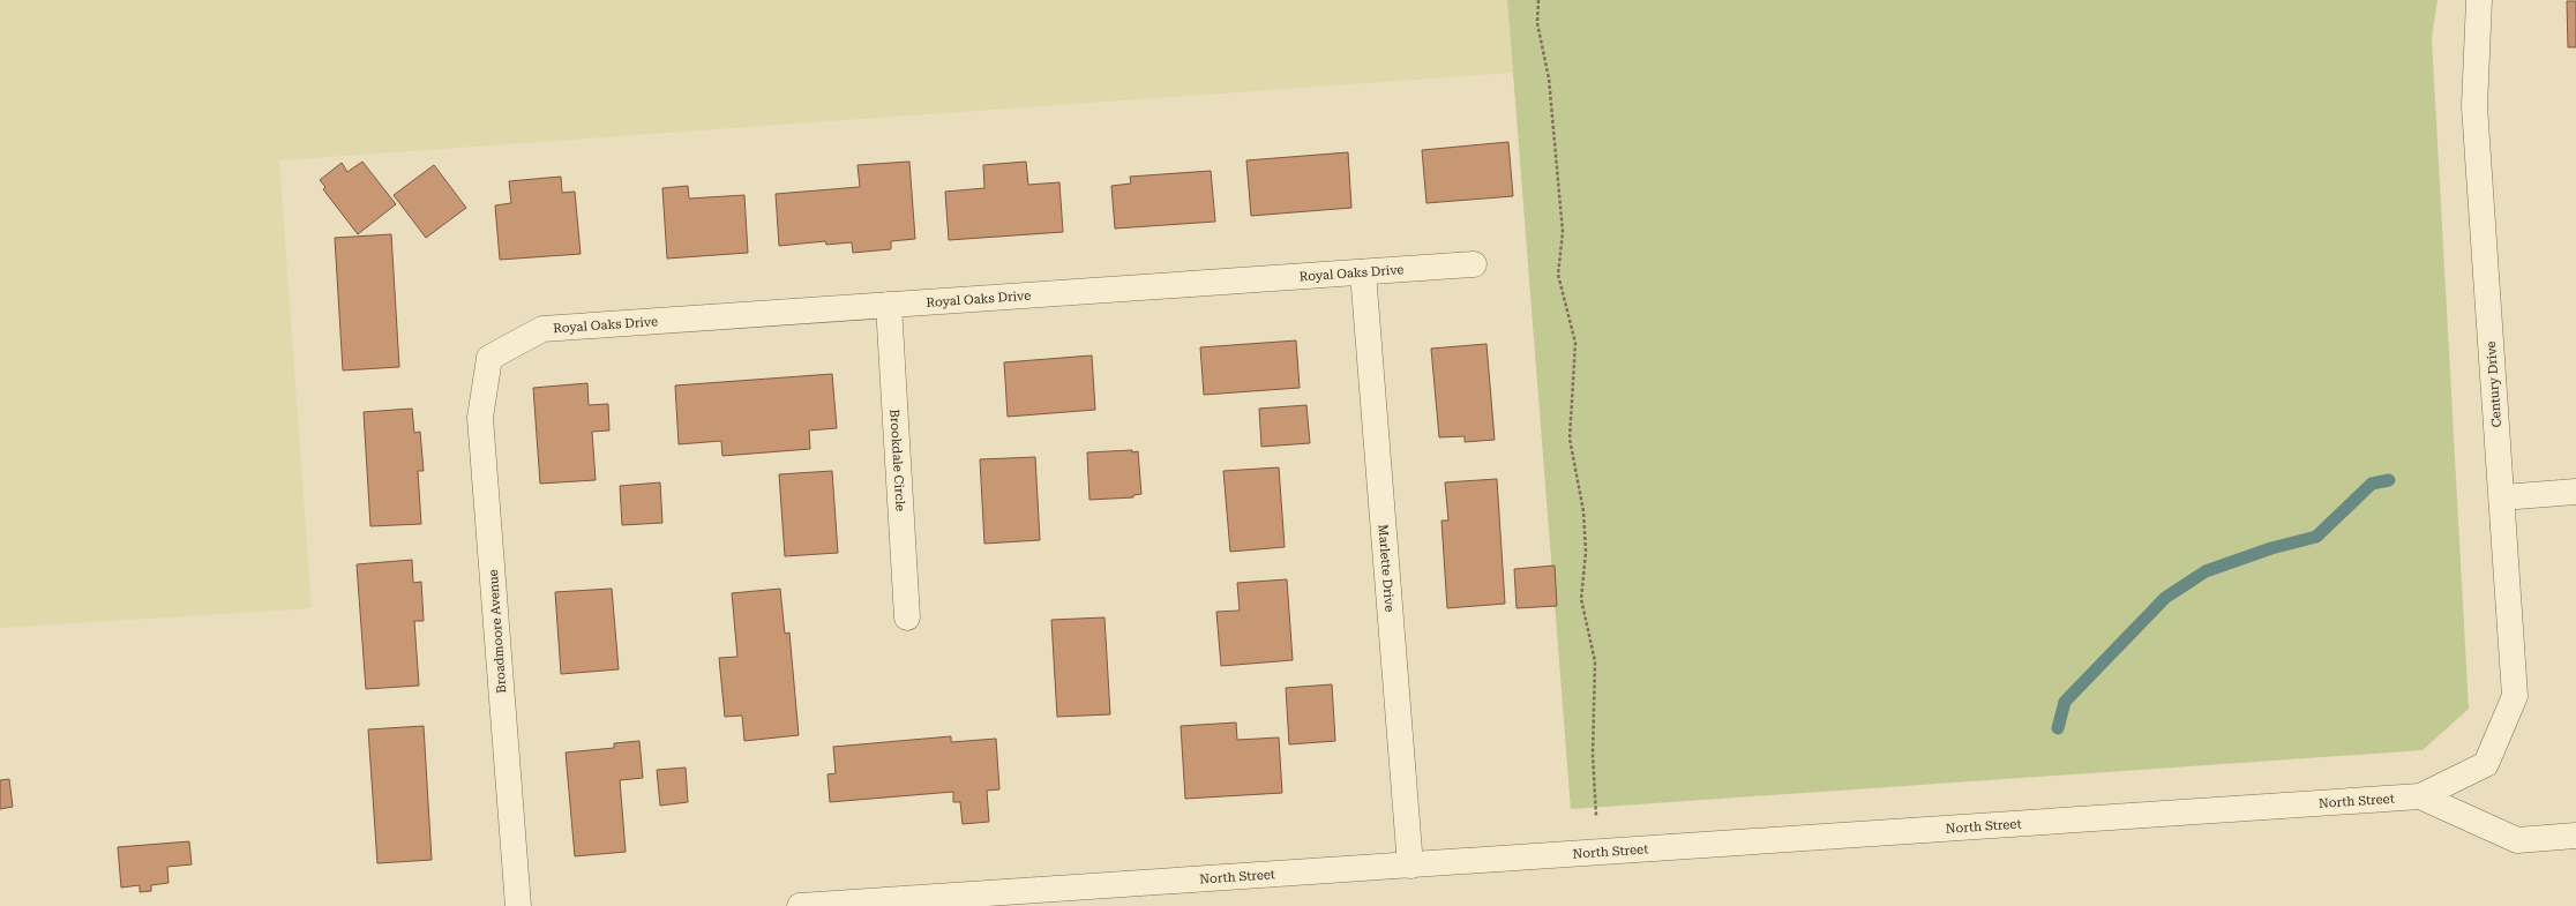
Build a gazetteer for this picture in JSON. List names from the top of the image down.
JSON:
{
  "streets": {
    "street": [
      "Royal Oaks Drive",
      "Century Drive",
      "Brookdale Circle",
      "Marlette Drive",
      "Broadmoore Avenue",
      "North Street"
    ]
  },
  "crossings": [
    ["Royal Oaks Drive", "Brookdale Circle"],
    ["Royal Oaks Drive", "Marlette Drive"],
    ["Royal Oaks Drive", "Broadmoore Avenue"],
    ["Century Drive", "North Street"],
    ["Marlette Drive", "North Street"]
  ]
}
